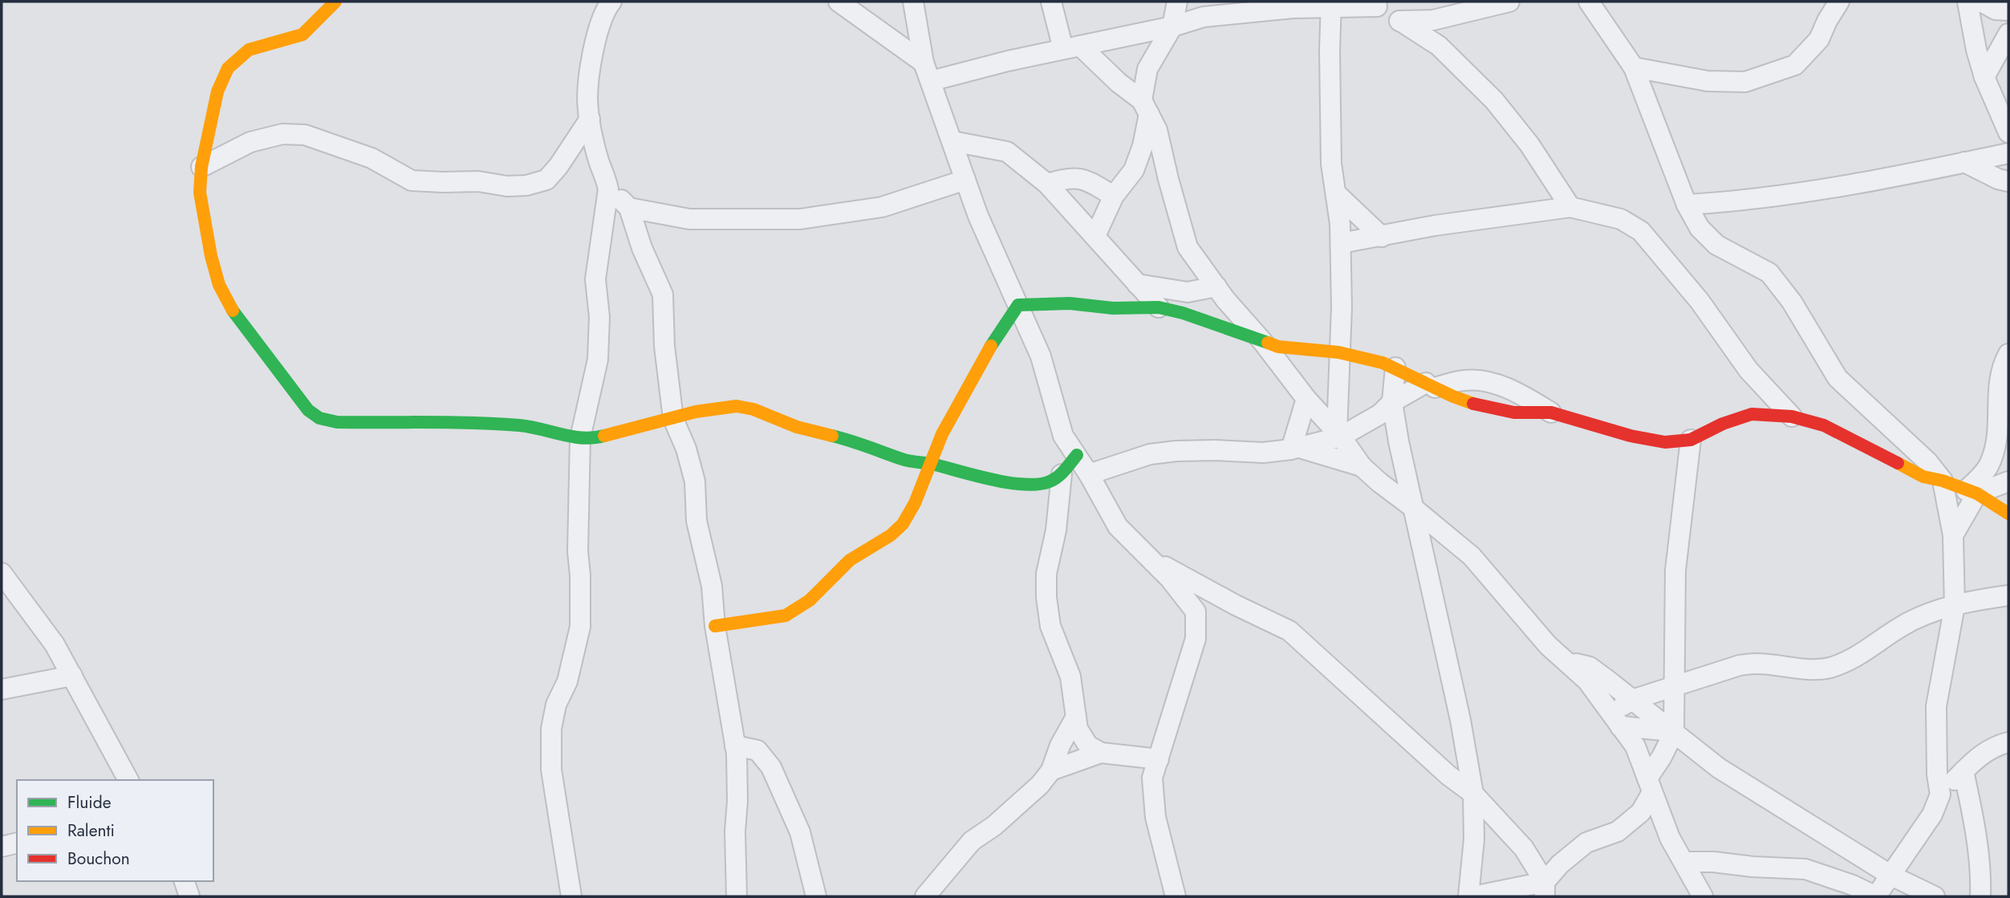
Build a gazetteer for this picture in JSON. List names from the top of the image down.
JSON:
{
  "legend": ["Fluide", "Ralenti", "Bouchon"]
}
